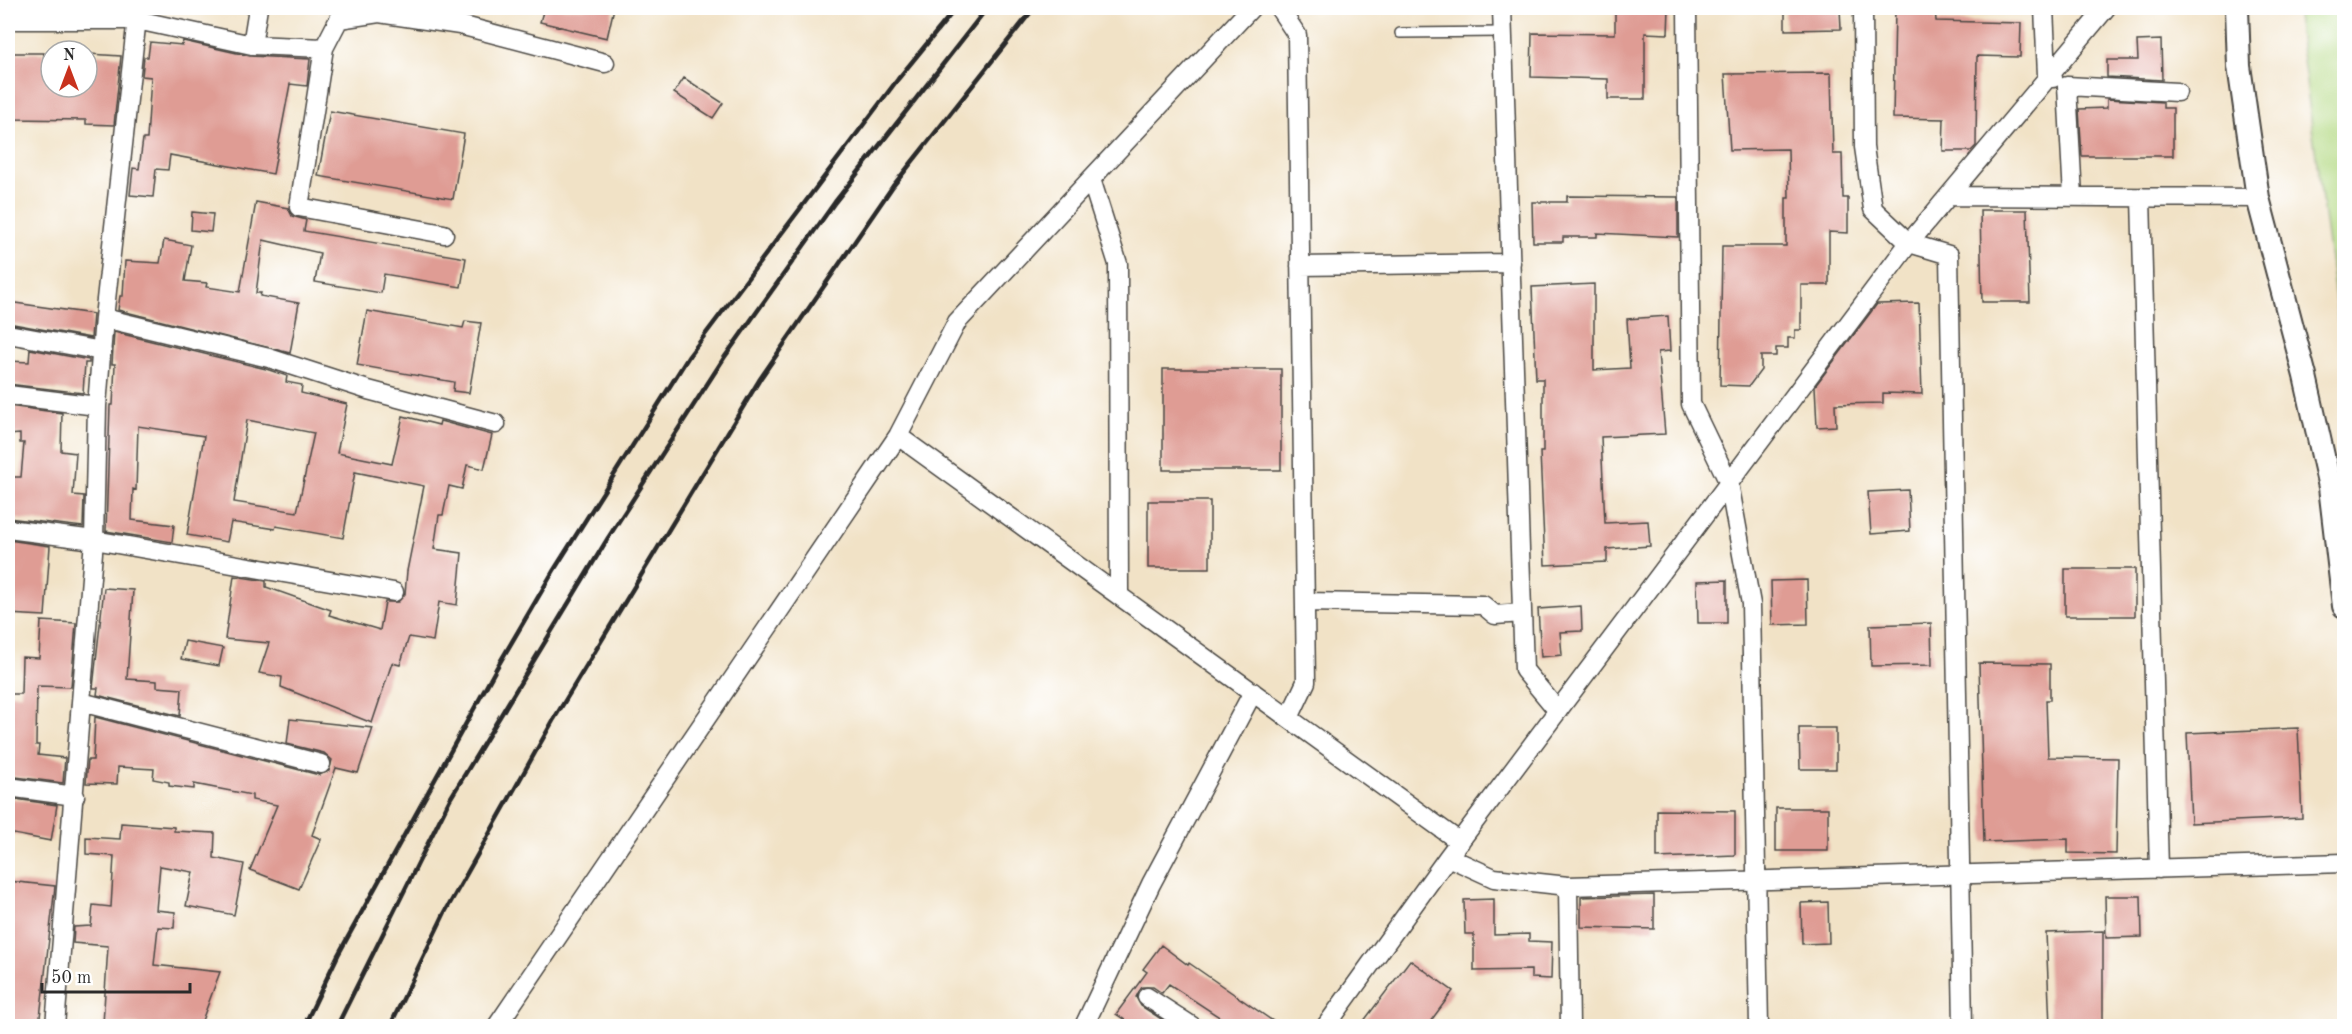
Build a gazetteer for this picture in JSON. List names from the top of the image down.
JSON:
{
  "scale_bar": "50 m",
  "north": "top"
}
